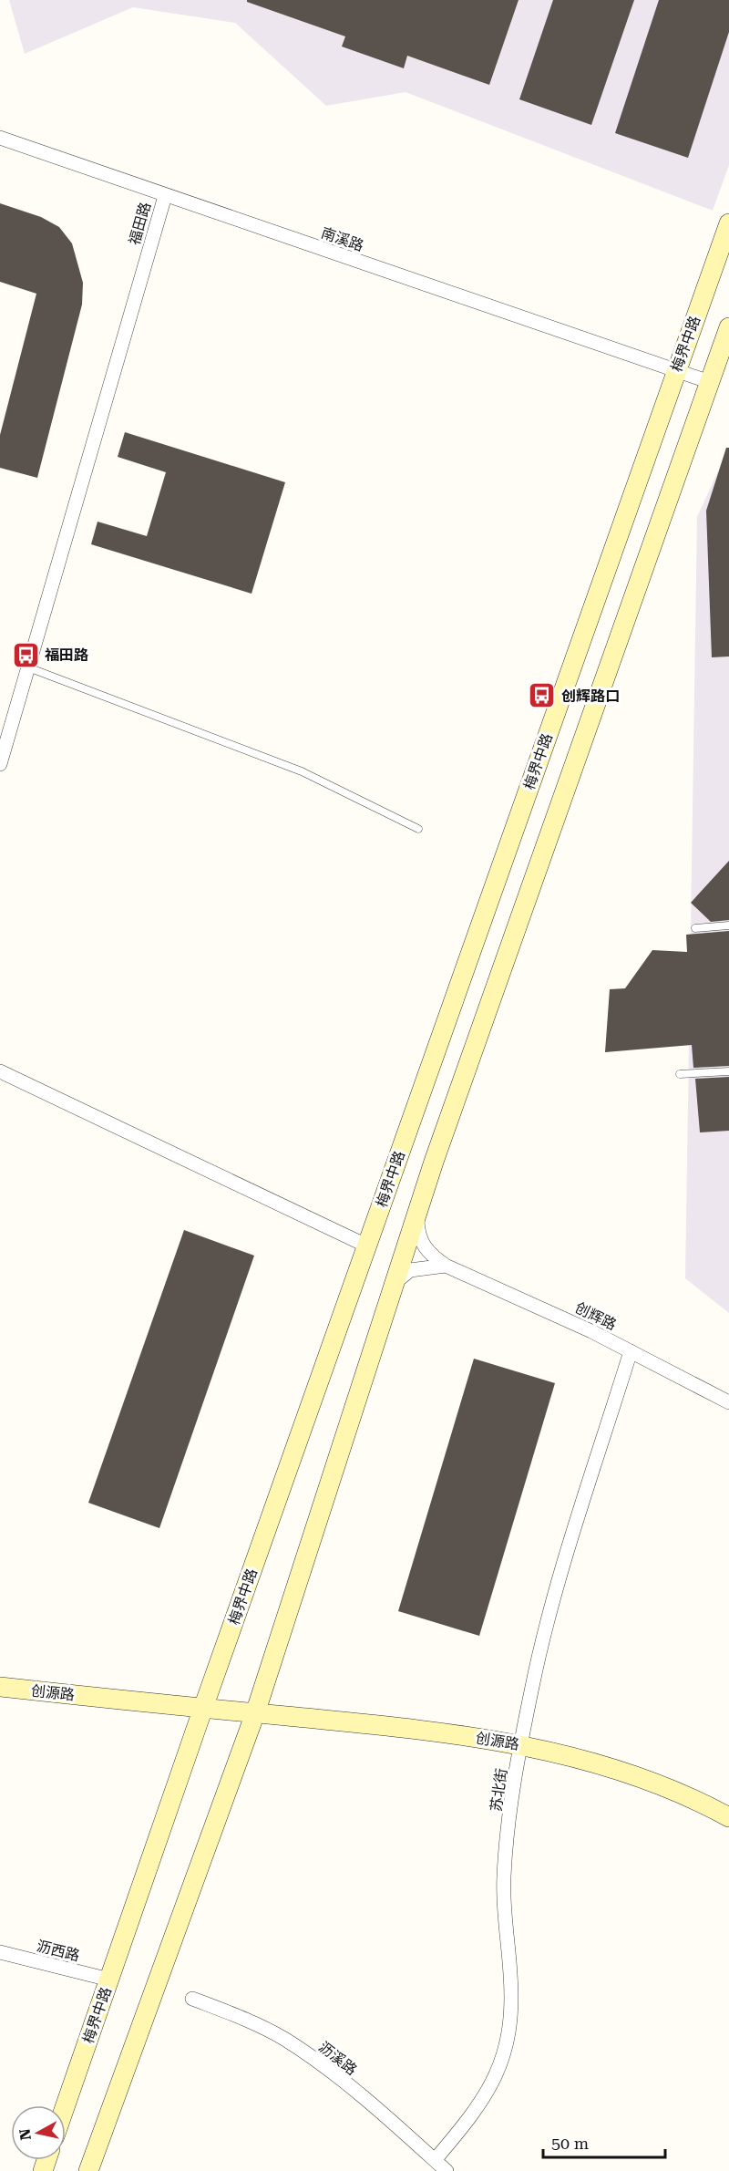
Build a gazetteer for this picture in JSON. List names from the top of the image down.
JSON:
{
  "streets": {
    "main road": ["梅界中路", "创源路"],
    "street": [
      "福田路",
      "南溪路",
      "创辉路",
      "苏北街",
      "沥西路",
      "沥溪路"
    ]
  },
  "crossings": [
    ["福田路", "南溪路"],
    ["南溪路", "梅界中路"],
    ["梅界中路", "创源路"],
    ["梅界中路", "沥西路"],
    ["创辉路", "苏北街"],
    ["创源路", "苏北街"],
    ["苏北街", "沥溪路"]
  ],
  "places": {
    "bus stop": ["福田路", "创辉路口"]
  },
  "scale_bar": "50 m",
  "north": "left"
}
